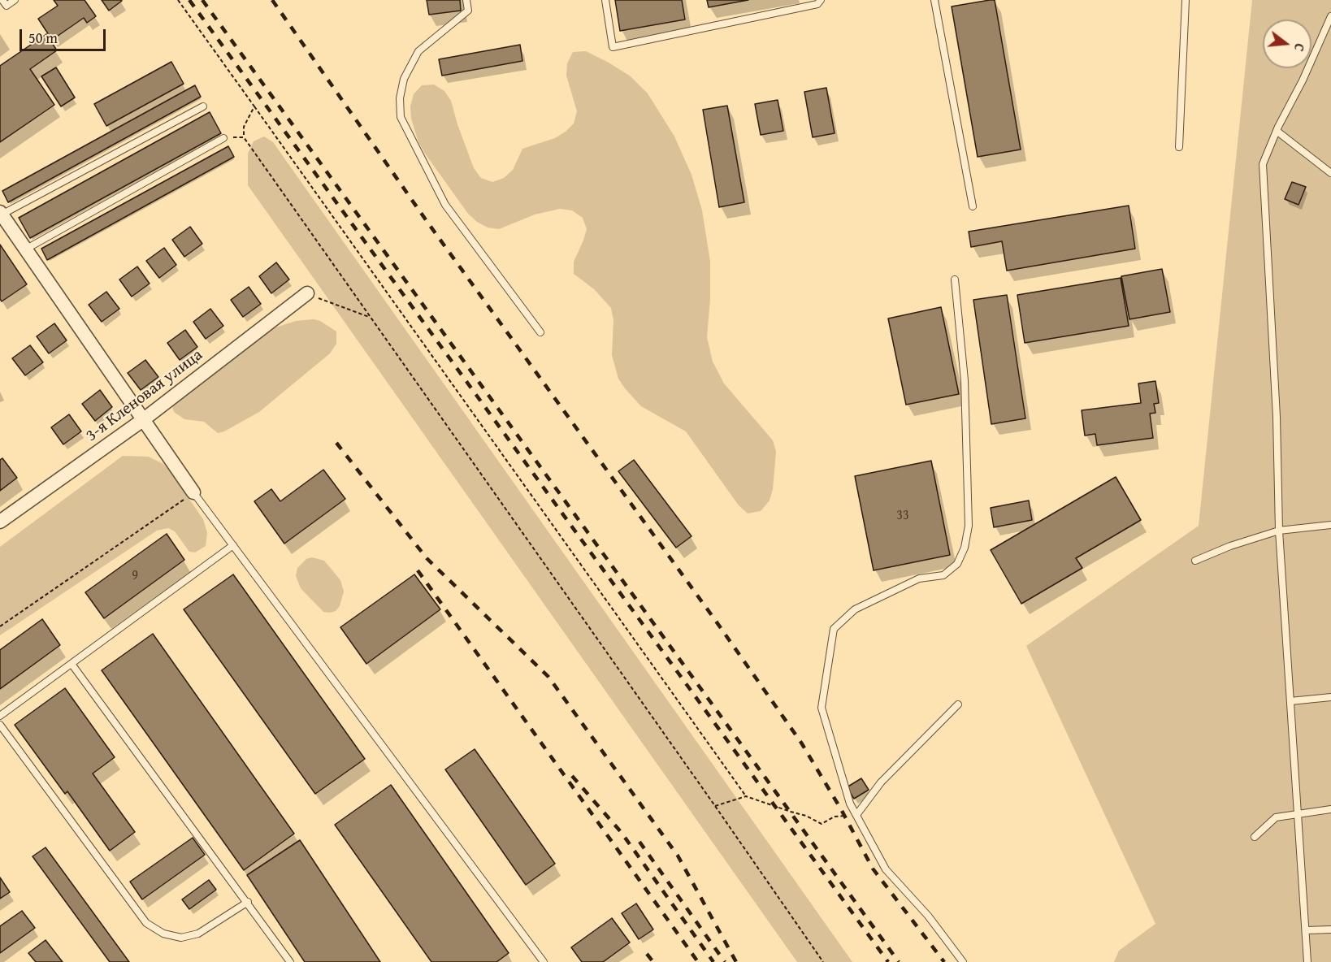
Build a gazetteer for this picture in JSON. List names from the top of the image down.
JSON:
{
  "streets": {
    "street": ["3-я Кленовая улица"]
  },
  "house_numbers": ["33", "9"],
  "scale_bar": "50 m",
  "north": "right"
}
